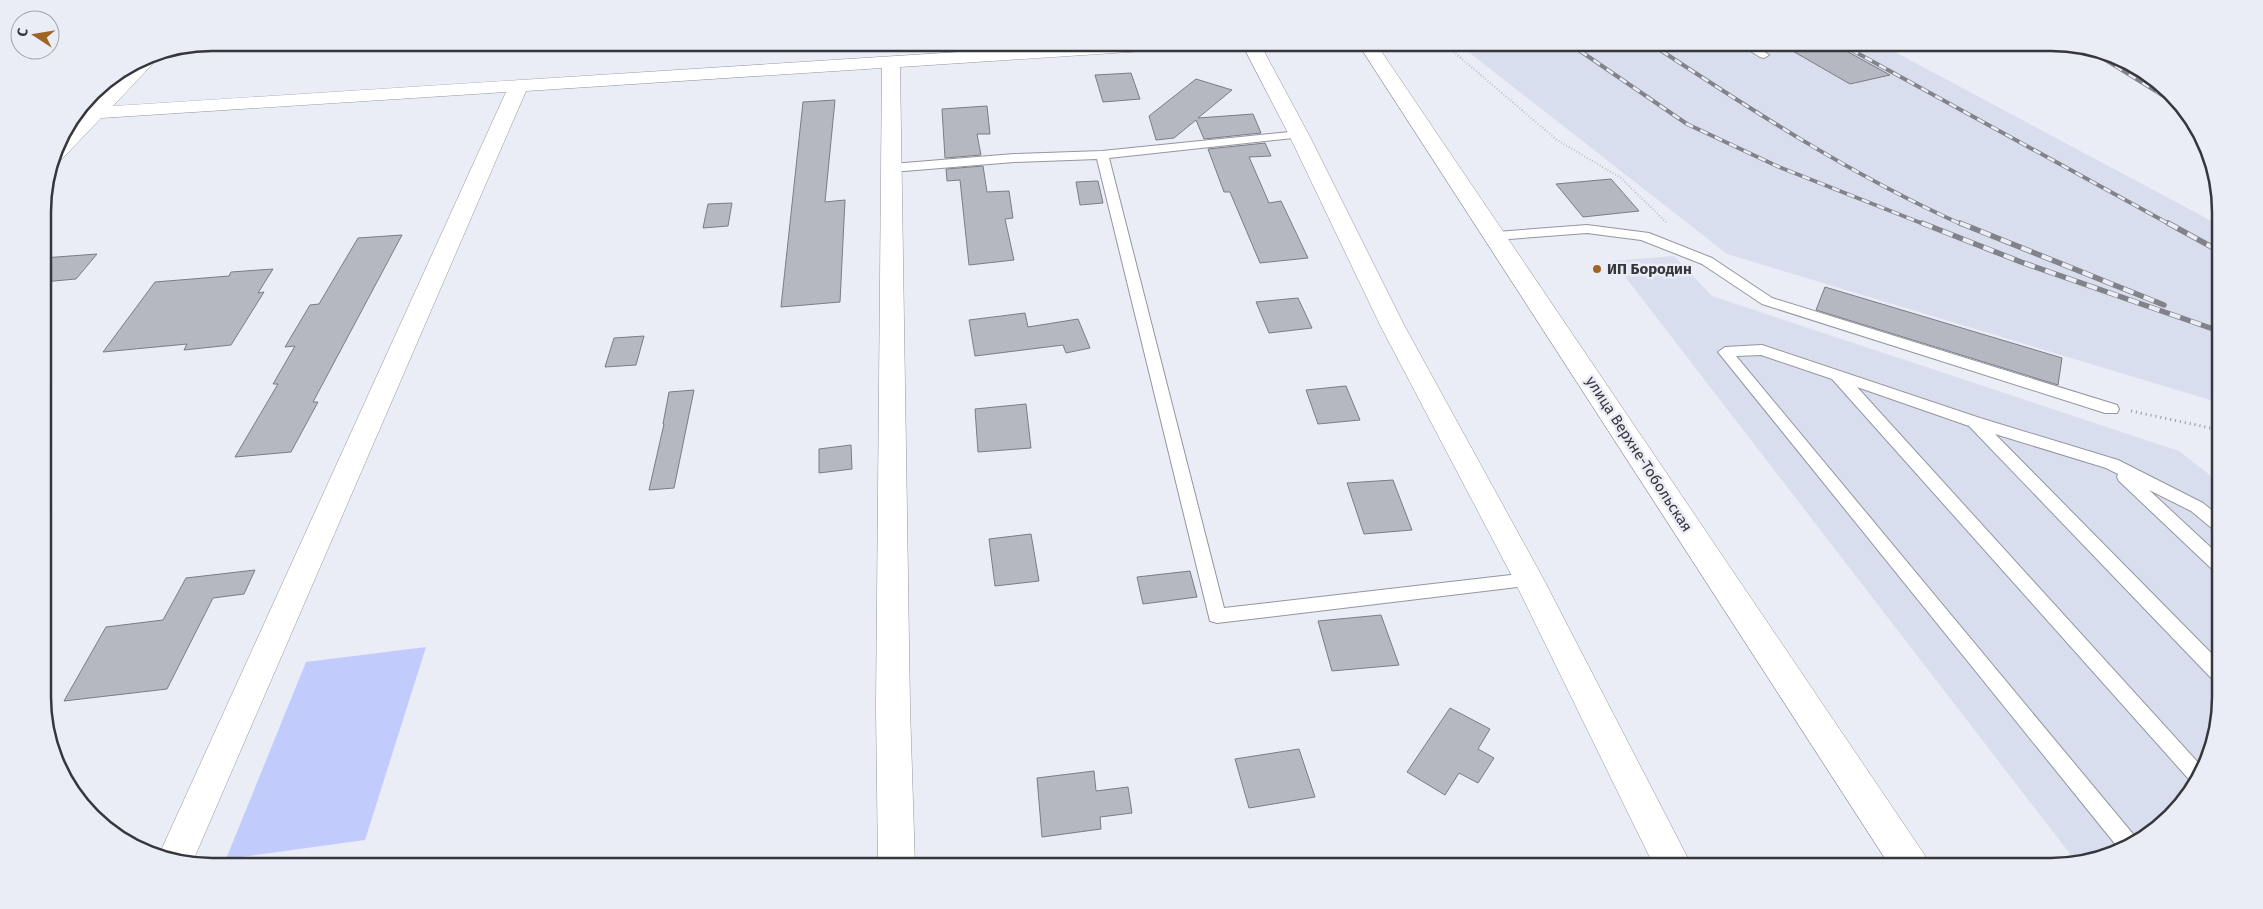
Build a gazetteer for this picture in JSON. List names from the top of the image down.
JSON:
{
  "streets": {
    "street": ["улица Верхне-Тобольская"]
  },
  "places": ["ИП Бородин"],
  "north": "left"
}
